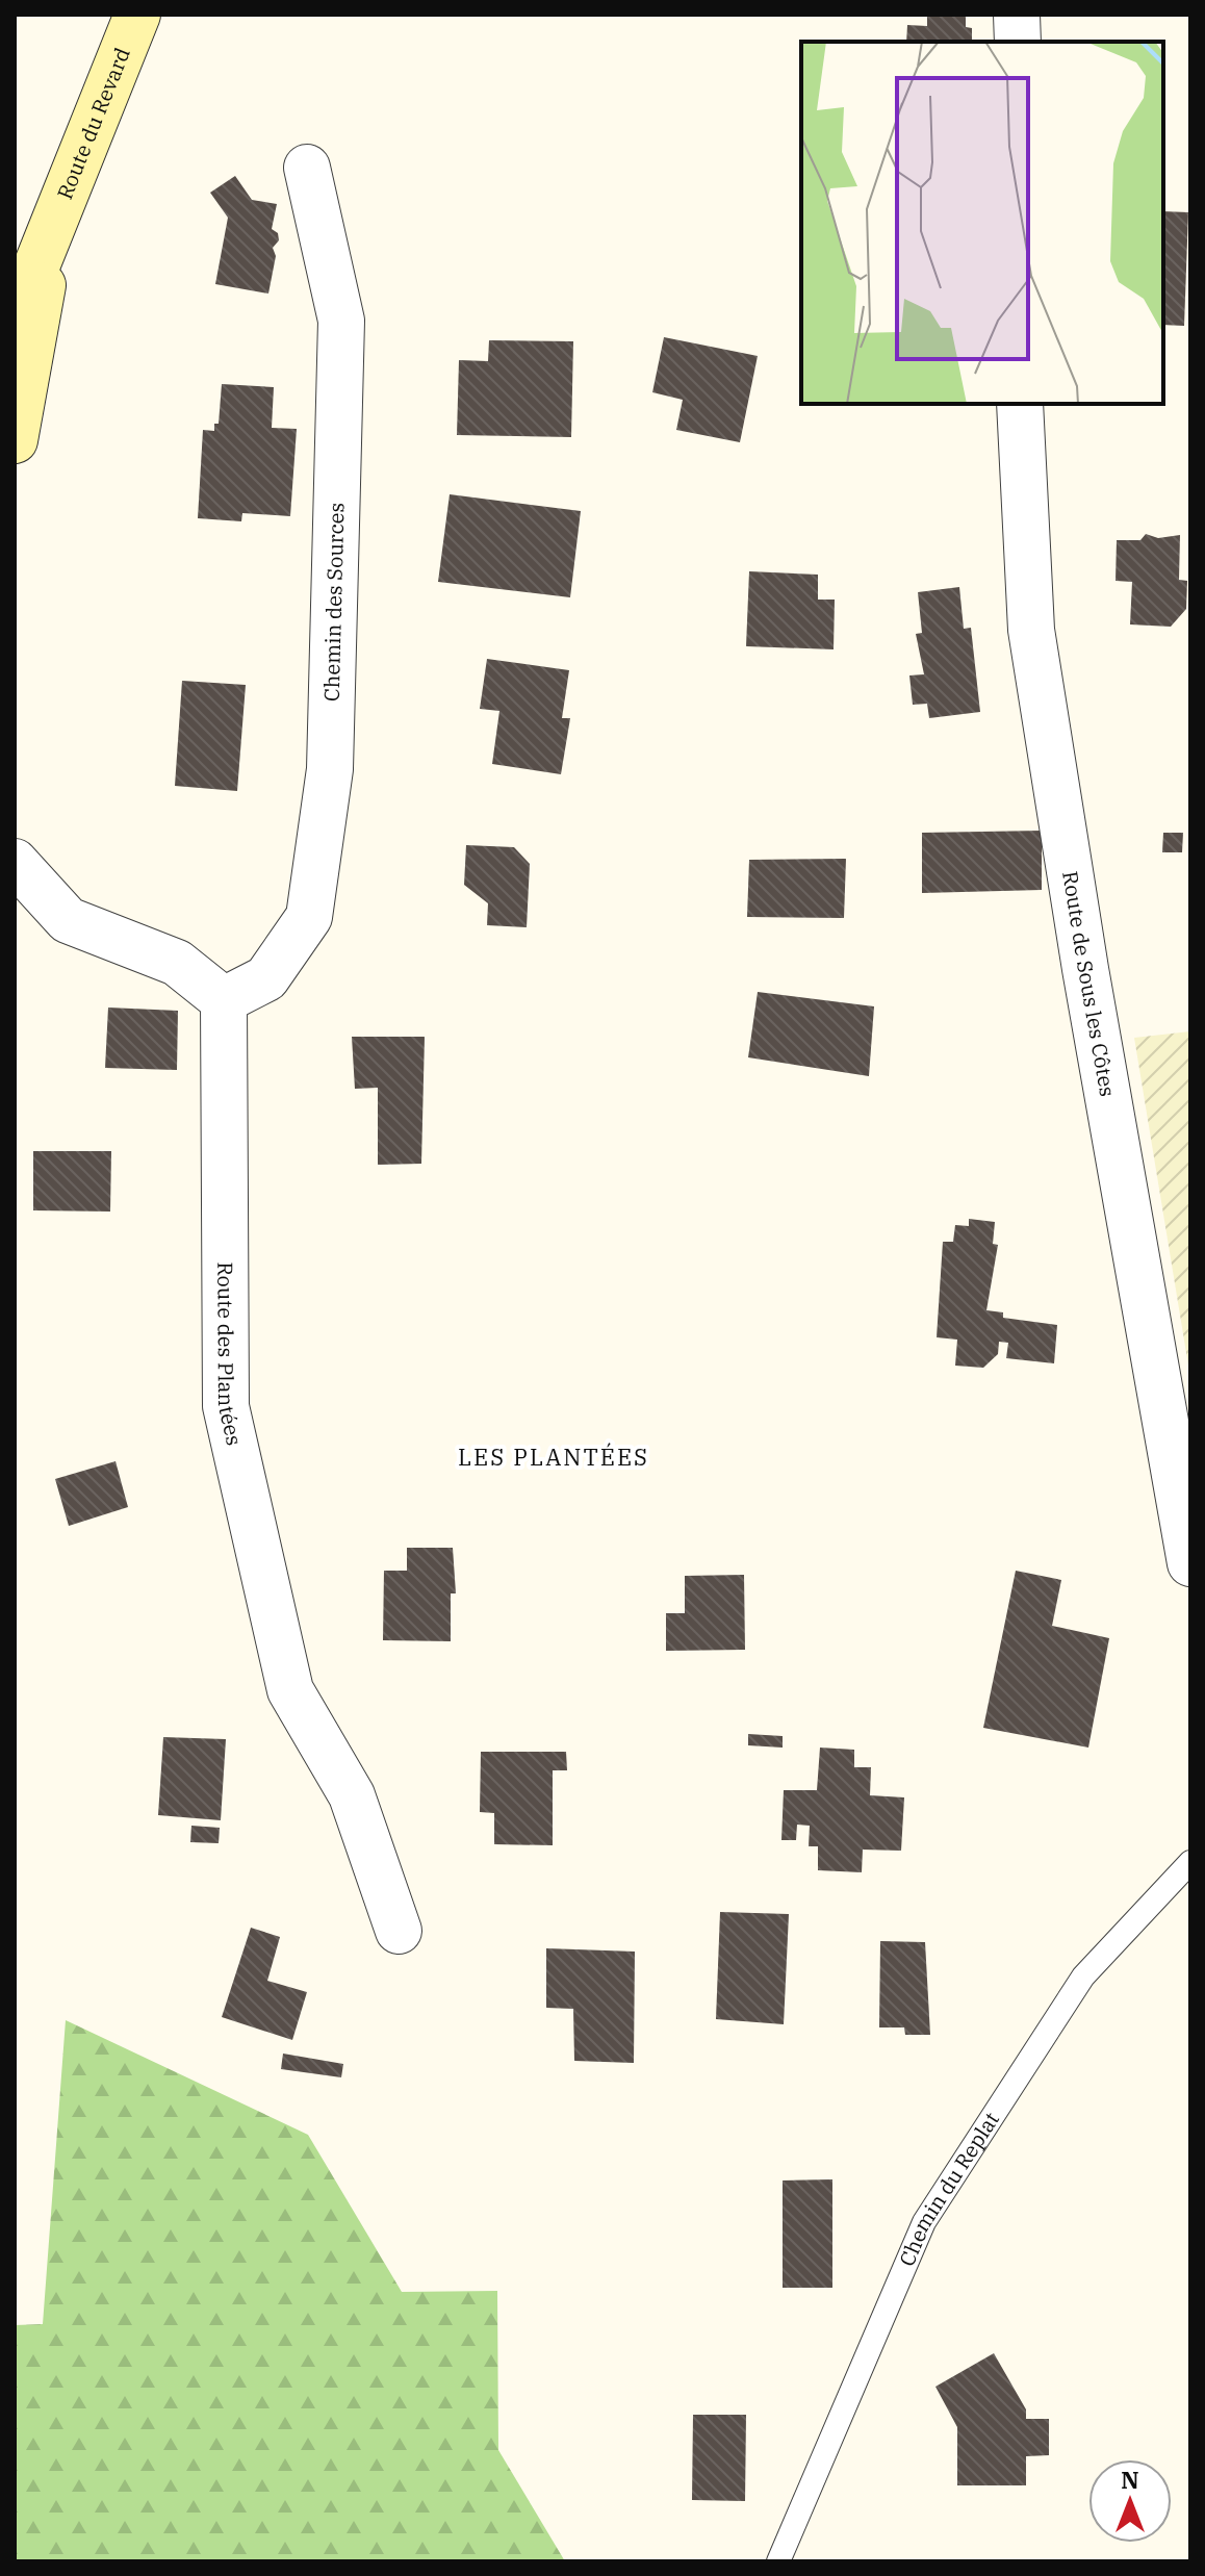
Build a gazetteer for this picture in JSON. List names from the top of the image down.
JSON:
{
  "streets": {
    "main road": ["Route du Revard"],
    "street": ["Chemin des Sources", "Route de Sous les Côtes", "Route des Plantées"],
    "lane": ["Chemin du Replat"]
  },
  "crossings": [
    ["Chemin des Sources", "Route des Plantées"]
  ],
  "districts": ["LES PLANTÉES"],
  "north": "top"
}
